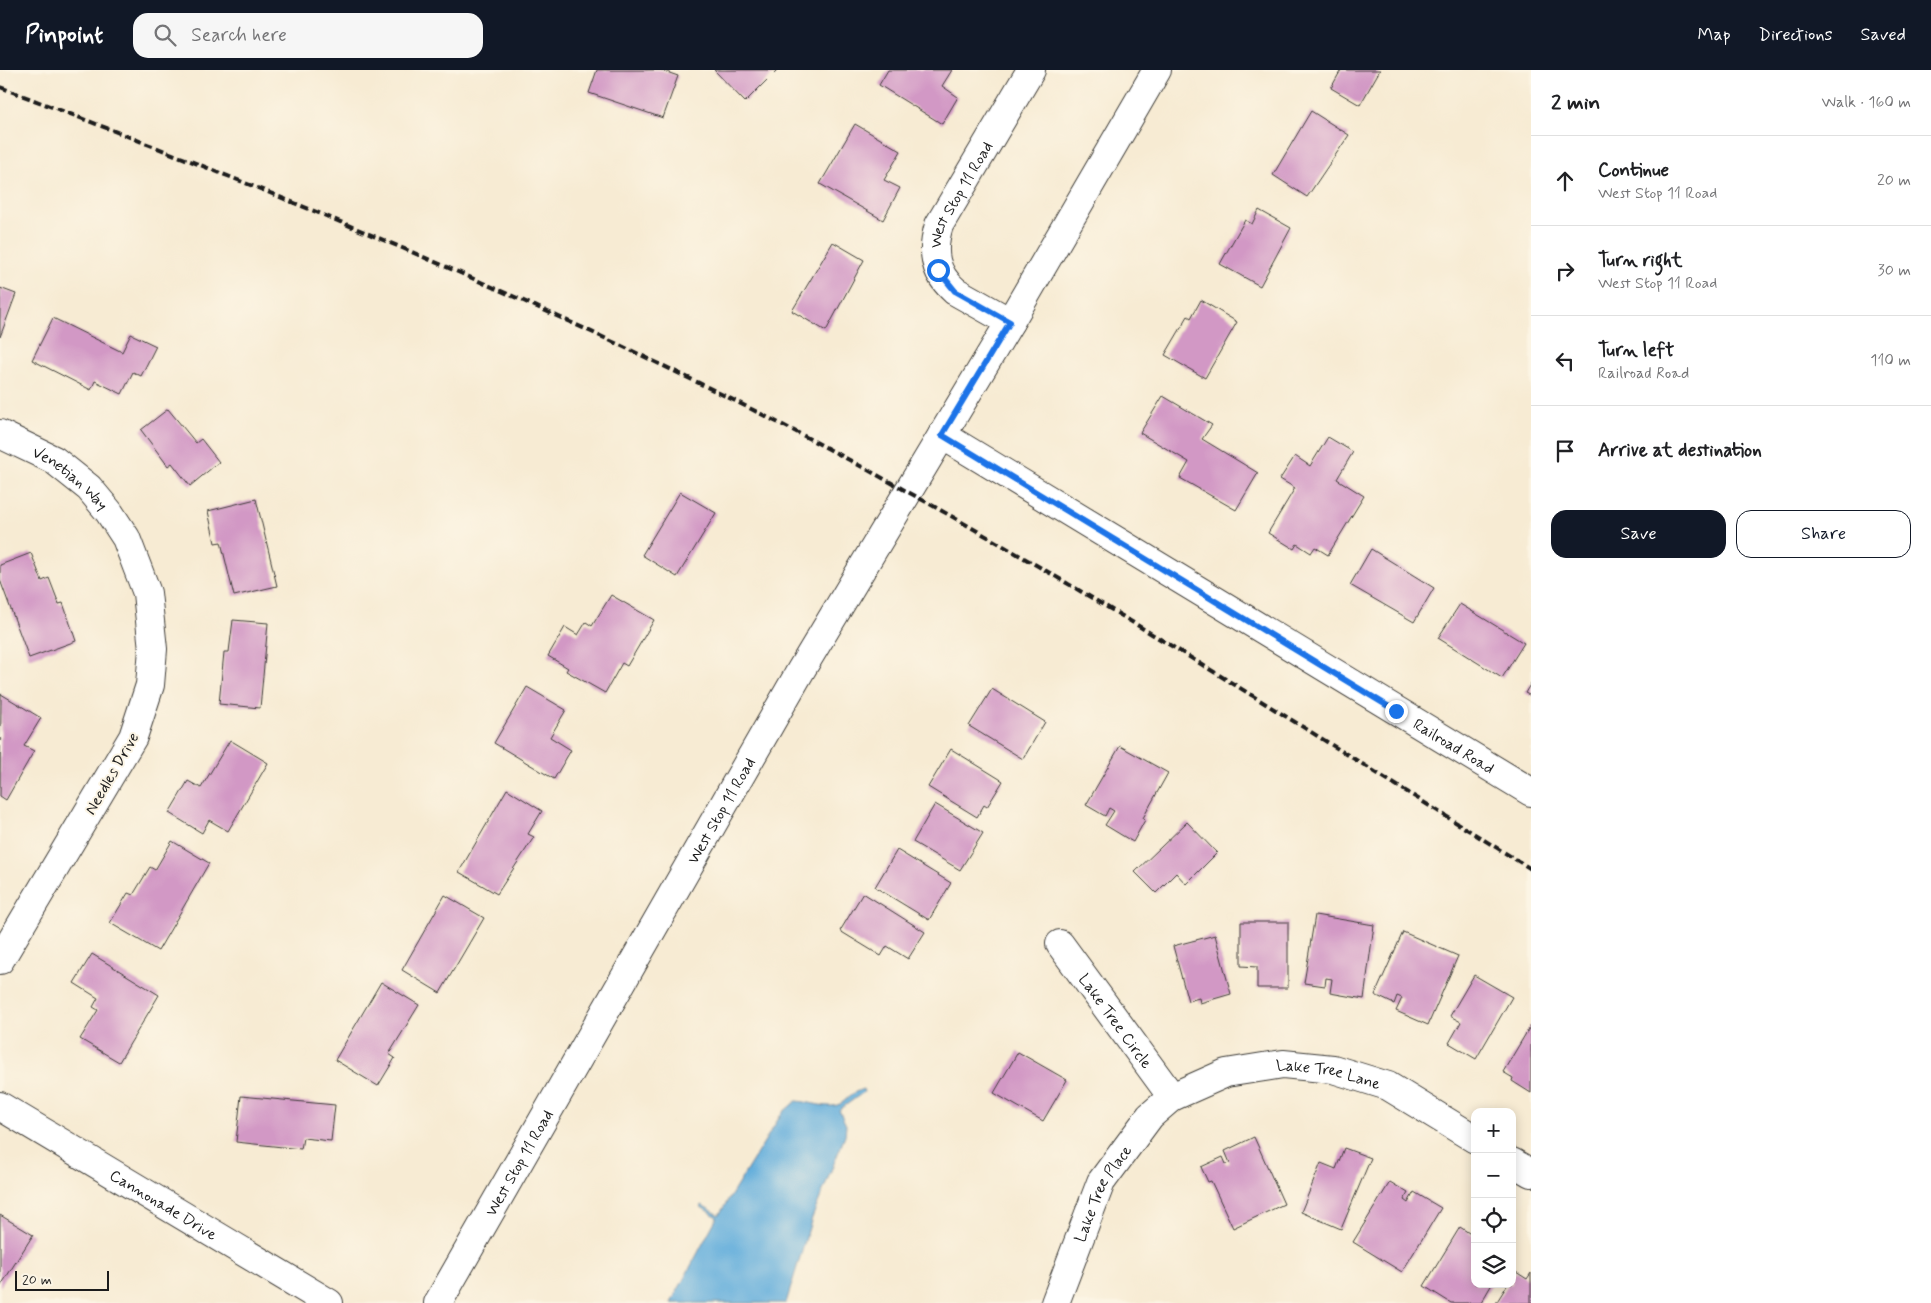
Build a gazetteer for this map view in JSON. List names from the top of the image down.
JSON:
{
  "streets": {
    "street": [
      "West Stop 11 Road",
      "Venetian Way",
      "Railroad Road",
      "Needles Drive",
      "Lake Tree Circle",
      "Lake Tree Lane",
      "Lake Tree Place",
      "Cannonade Drive"
    ]
  },
  "crossings": [
    ["West Stop 11 Road", "Railroad Road"],
    ["Venetian Way", "Needles Drive"],
    ["Lake Tree Circle", "Lake Tree Lane"],
    ["Lake Tree Circle", "Lake Tree Place"],
    ["Lake Tree Lane", "Lake Tree Place"]
  ],
  "scale_bar": "20 m",
  "page": {
    "header": "Pinpoint",
    "search": "Search here",
    "nav": ["Map", "Directions", "Saved"],
    "heading": ["2 min", "Walk · 160 m"],
    "list": [
      ["Continue", "West Stop 11 Road", "20 m"],
      ["Turn right", "West Stop 11 Road", "30 m"],
      ["Turn left", "Railroad Road", "110 m"],
      "Arrive at destination"
    ],
    "buttons": ["Save", "Share"],
    "map_buttons": ["+", "−"],
    "scale": "20 m"
  }
}
